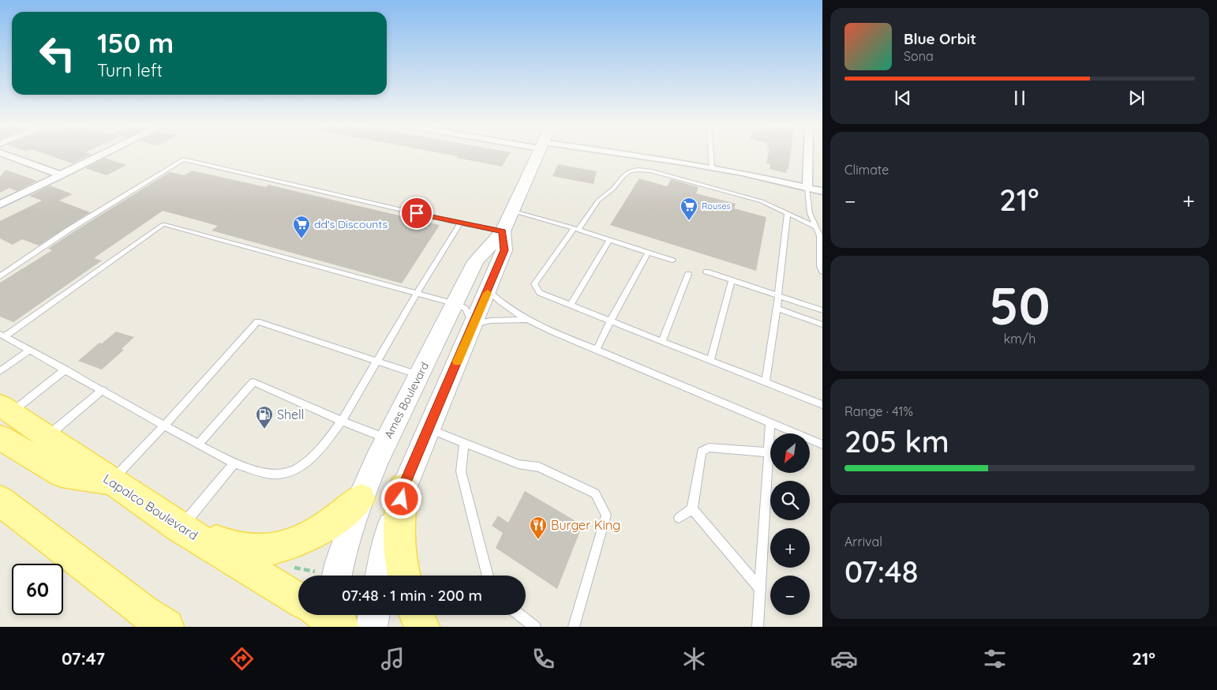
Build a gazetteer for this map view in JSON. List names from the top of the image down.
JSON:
{
  "streets": {
    "main road": ["Lapalco Boulevard"],
    "street": ["Ames Boulevard"]
  },
  "places": {
    "supermarket": ["Rouses", "dd's Discounts"],
    "fuel station": ["Shell"],
    "restaurant": ["Burger King"]
  },
  "north": "bottom left",
  "page": {
    "turn": ["150 m", "Turn left"],
    "song": ["Blue Orbit", "Sona"],
    "tile": [
      "Climate",
      ["50", "km/h"],
      ["Range · 41%", "205 km"],
      ["Arrival", "07:48"]
    ],
    "heat": ["−", "21°", "+"],
    "map_buttons": ["+", "−"],
    "limit": "60",
    "trip": "07:48 · 1 min · 200 m",
    "tabs": ["07:47", "21°"]
  }
}
